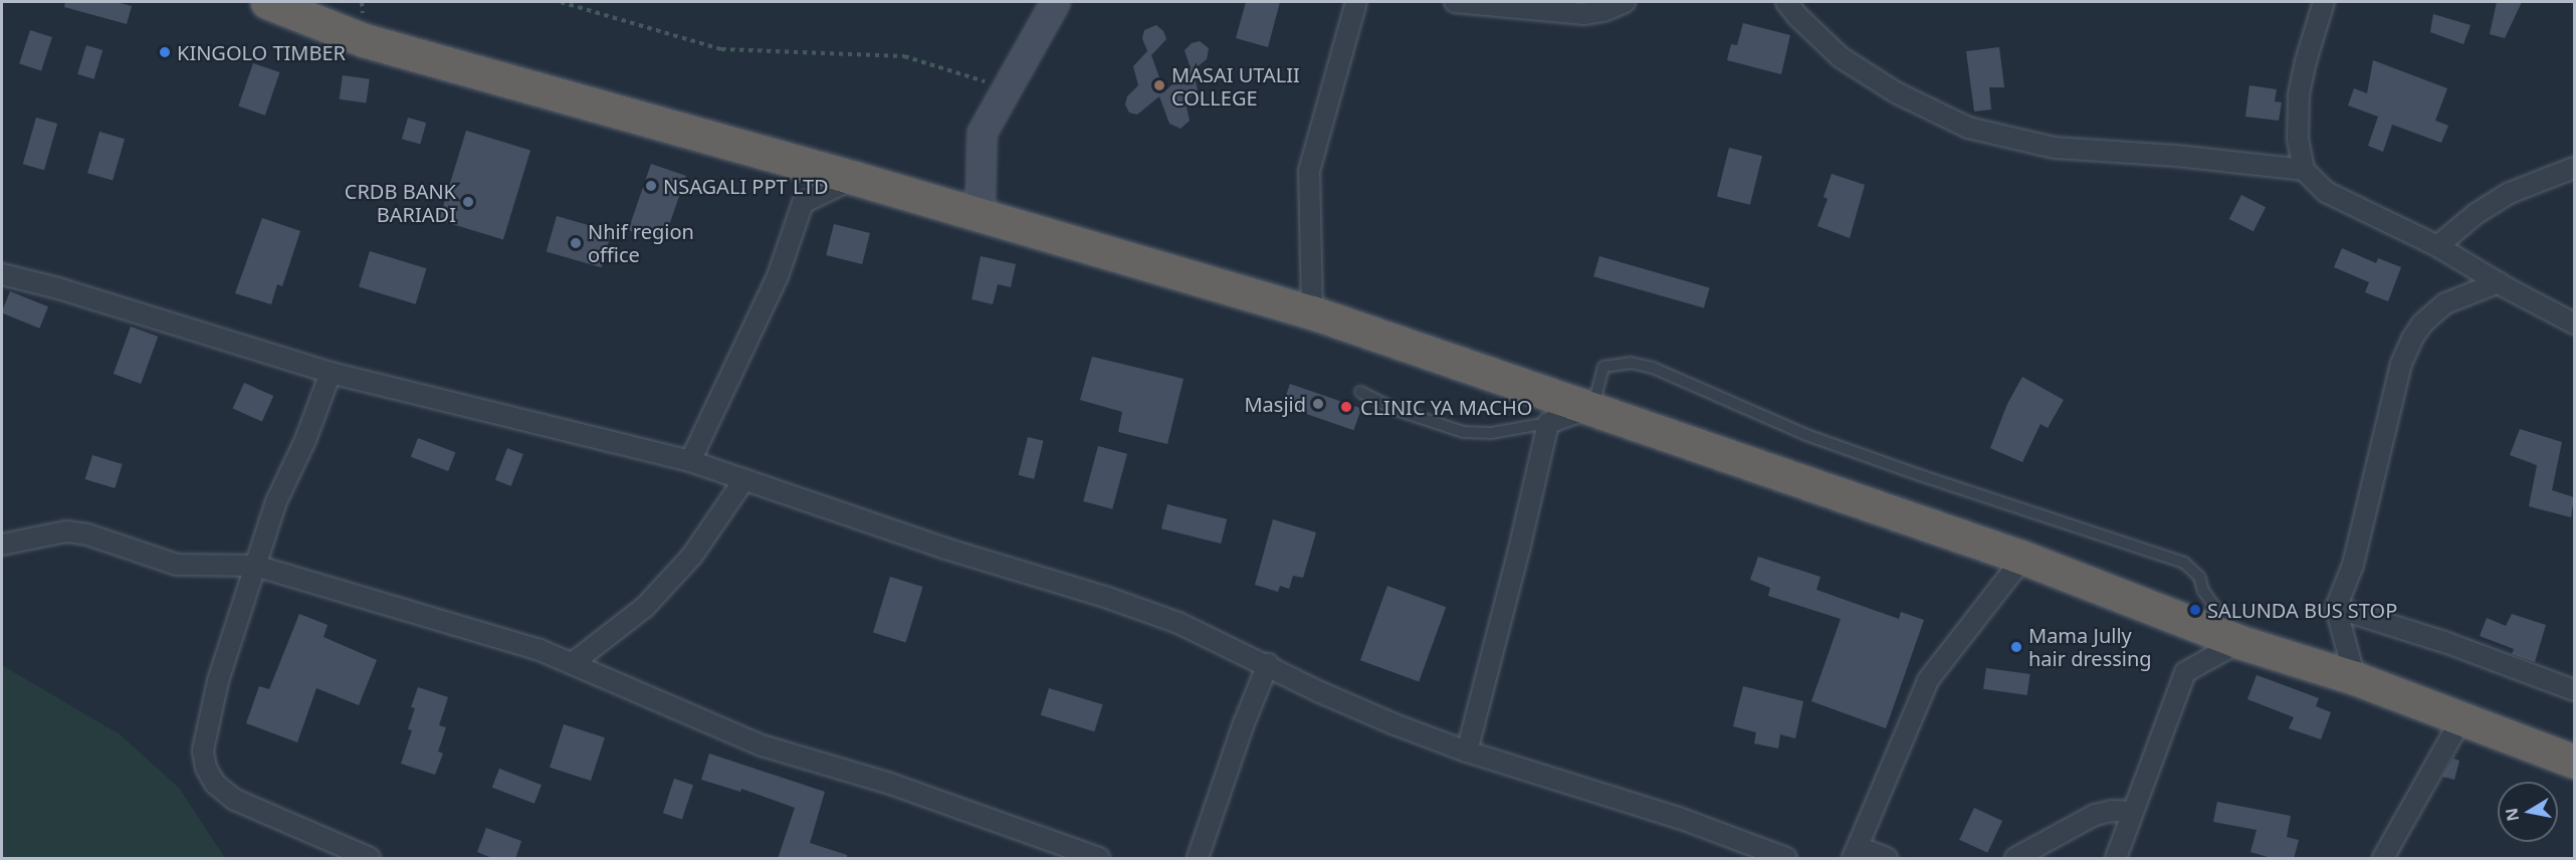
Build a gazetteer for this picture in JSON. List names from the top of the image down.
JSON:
{
  "places": [
    "KINGOLO TIMBER",
    "MASAI UTALII COLLEGE",
    "NSAGALI PPT LTD",
    "CRDB BANK BARIADI",
    "Nhif region office",
    "Masjid",
    "CLINIC YA MACHO",
    "SALUNDA BUS STOP",
    "Mama Jully hair dressing"
  ],
  "north": "left"
}
